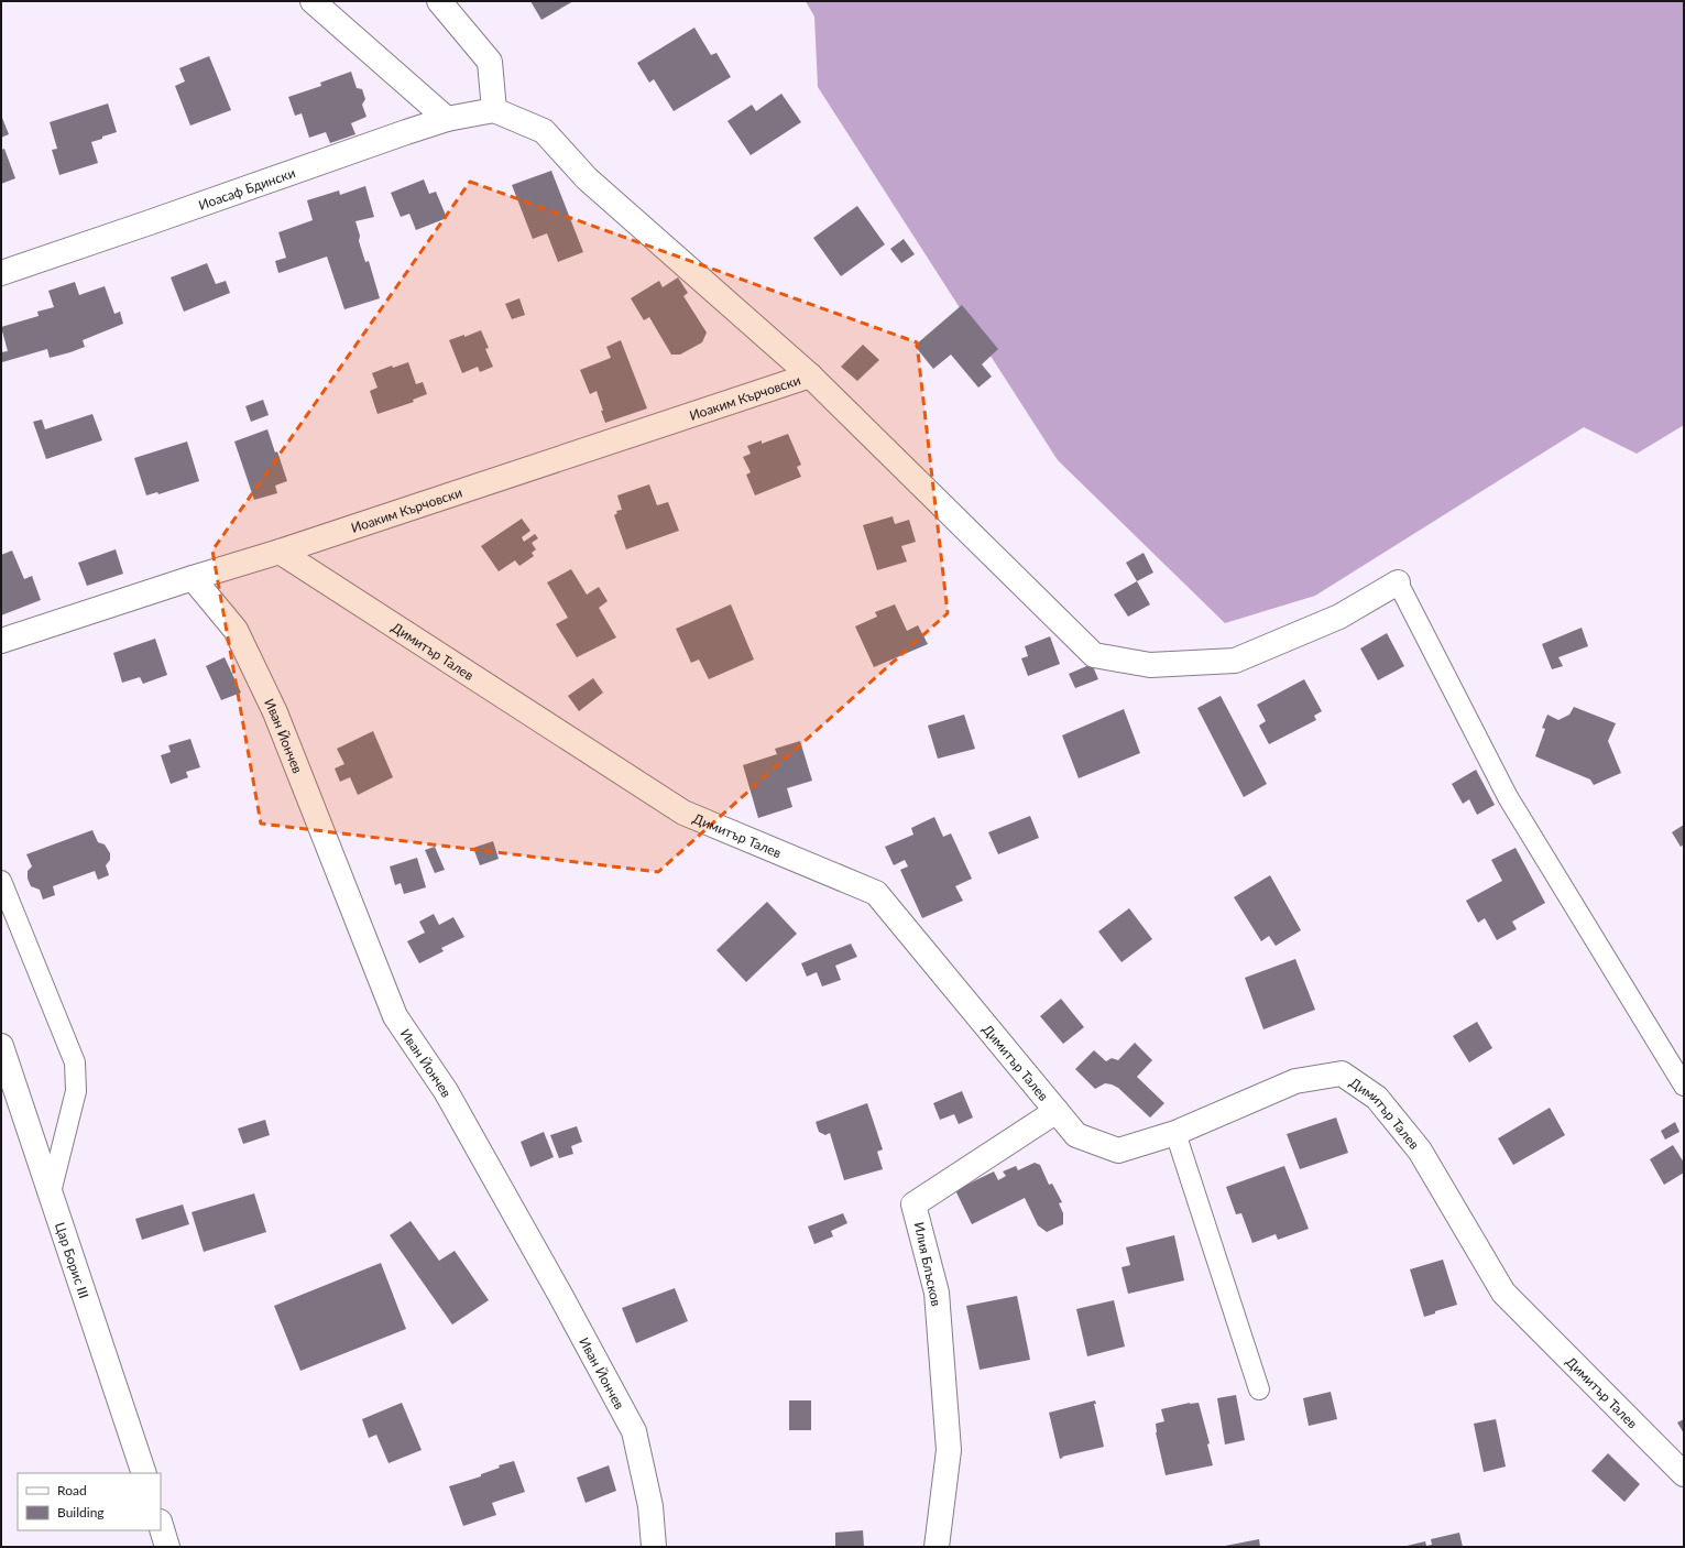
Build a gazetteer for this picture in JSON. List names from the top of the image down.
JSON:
{
  "streets": {
    "street": [
      "Иоасаф Бдински",
      "Иоаким Кърчовски",
      "Димитър Талев",
      "Иван Йончев",
      "Цар Борис III",
      "Илия Блъсков"
    ]
  },
  "crossings": [
    ["Иоаким Кърчовски", "Димитър Талев"],
    ["Иоаким Кърчовски", "Иван Йончев"],
    ["Димитър Талев", "Илия Блъсков"]
  ],
  "legend": ["Road", "Building"]
}
